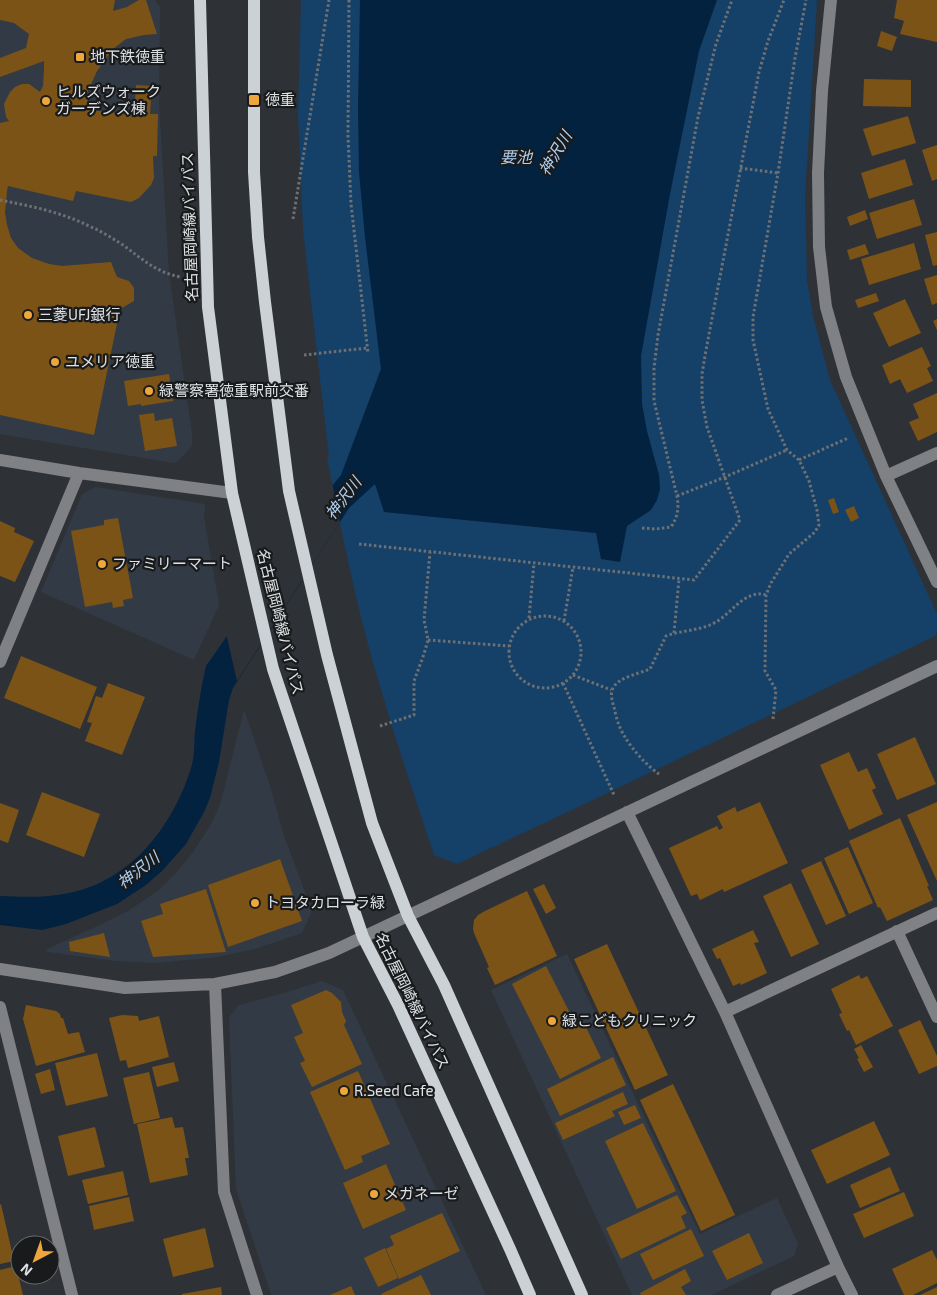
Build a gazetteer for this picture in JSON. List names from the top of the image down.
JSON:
{
  "streets": {
    "main road": ["名古屋岡崎線バイパス"]
  },
  "water": ["神沢川", "要池"],
  "places": {
    "transit": ["地下鉄徳重", "徳重"],
    "other": [
      "ヒルズウォーク ガーデンズ棟",
      "三菱UFJ銀行",
      "ユメリア徳重",
      "緑警察署徳重駅前交番",
      "ファミリーマート",
      "トヨタカローラ緑",
      "緑こどもクリニック",
      "R.Seed Cafe",
      "メガネーゼ"
    ]
  },
  "north": "bottom left"
}
